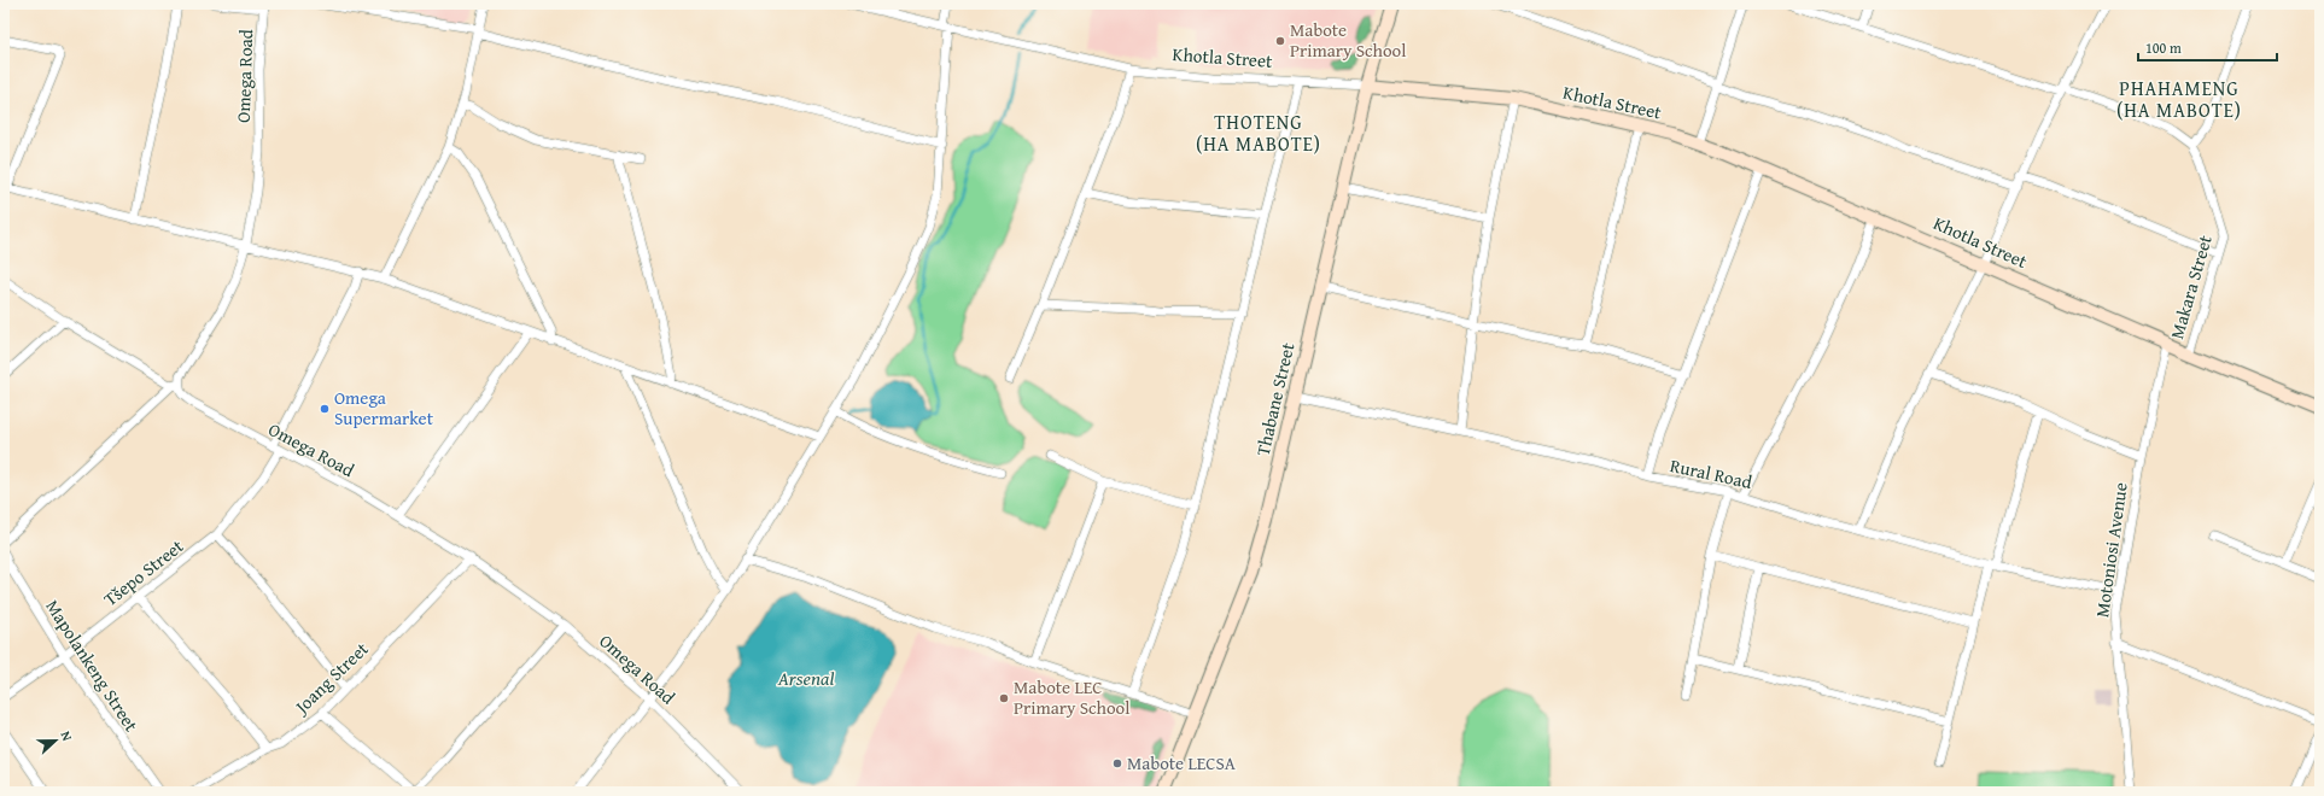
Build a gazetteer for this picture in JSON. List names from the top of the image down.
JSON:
{
  "streets": {
    "street": [
      "Khotla Street",
      "Omega Road",
      "Makara Street",
      "Thabane Street",
      "Rural Road",
      "Motoniosi Avenue",
      "Tšepo Street",
      "Mapolankeng Street",
      "Joang Street"
    ]
  },
  "crossings": [
    ["Khotla Street", "Makara Street"],
    ["Khotla Street", "Thabane Street"],
    ["Khotla Street", "Motoniosi Avenue"],
    ["Omega Road", "Tšepo Street"],
    ["Omega Road", "Joang Street"],
    ["Thabane Street", "Rural Road"],
    ["Rural Road", "Motoniosi Avenue"],
    ["Tšepo Street", "Mapolankeng Street"]
  ],
  "districts": ["PHAHAMENG (HA MABOTE)", "THOTENG (HA MABOTE)"],
  "water": ["Arsenal"],
  "places": [
    "Mabote Primary School",
    "Omega Supermarket",
    "Mabote LEC Primary School",
    "Mabote LECSA"
  ],
  "scale_bar": "100 m",
  "north": "right"
}
